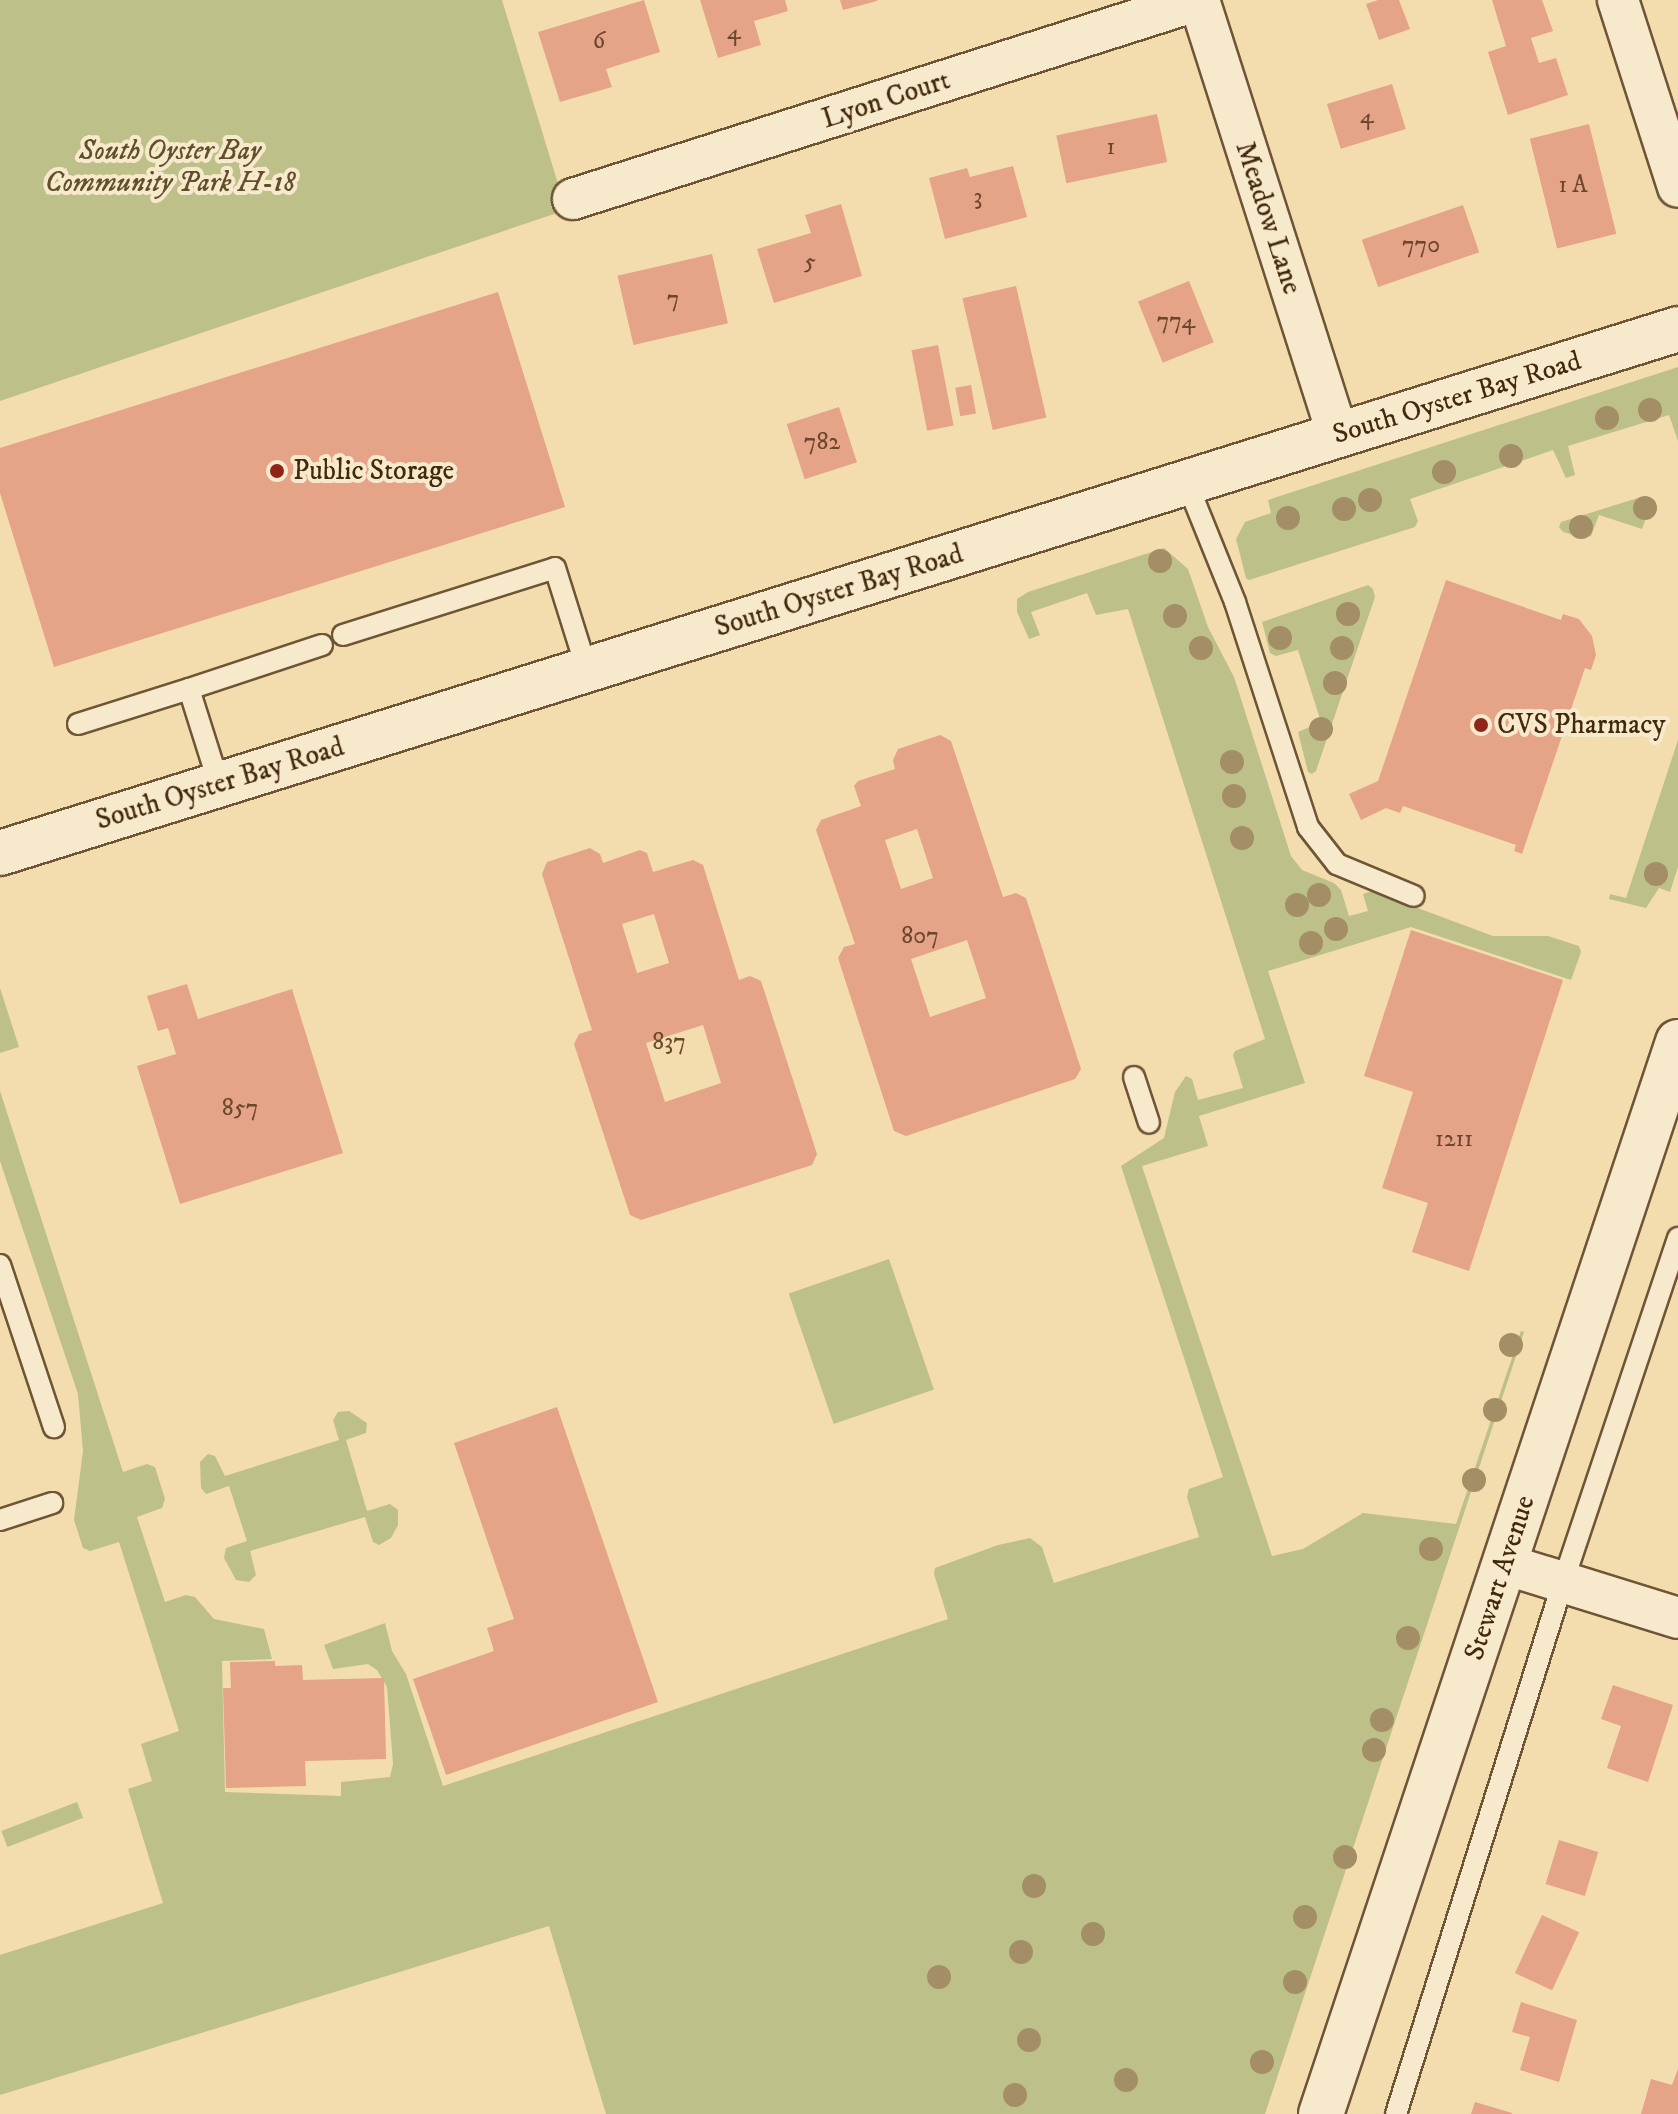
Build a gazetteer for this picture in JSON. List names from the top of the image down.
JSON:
{
  "streets": {
    "main road": ["South Oyster Bay Road", "Stewart Avenue"],
    "street": ["Lyon Court", "Meadow Lane"]
  },
  "crossings": [
    ["Lyon Court", "Meadow Lane"],
    ["Meadow Lane", "South Oyster Bay Road"]
  ],
  "parks": ["South Oyster Bay Community Park H-18"],
  "places": ["Public Storage", "CVS Pharmacy"],
  "house_numbers": [
    "4",
    "6",
    "4",
    "1",
    "1 A",
    "3",
    "770",
    "5",
    "7",
    "774",
    "782",
    "807",
    "837",
    "857",
    "1211"
  ]
}
